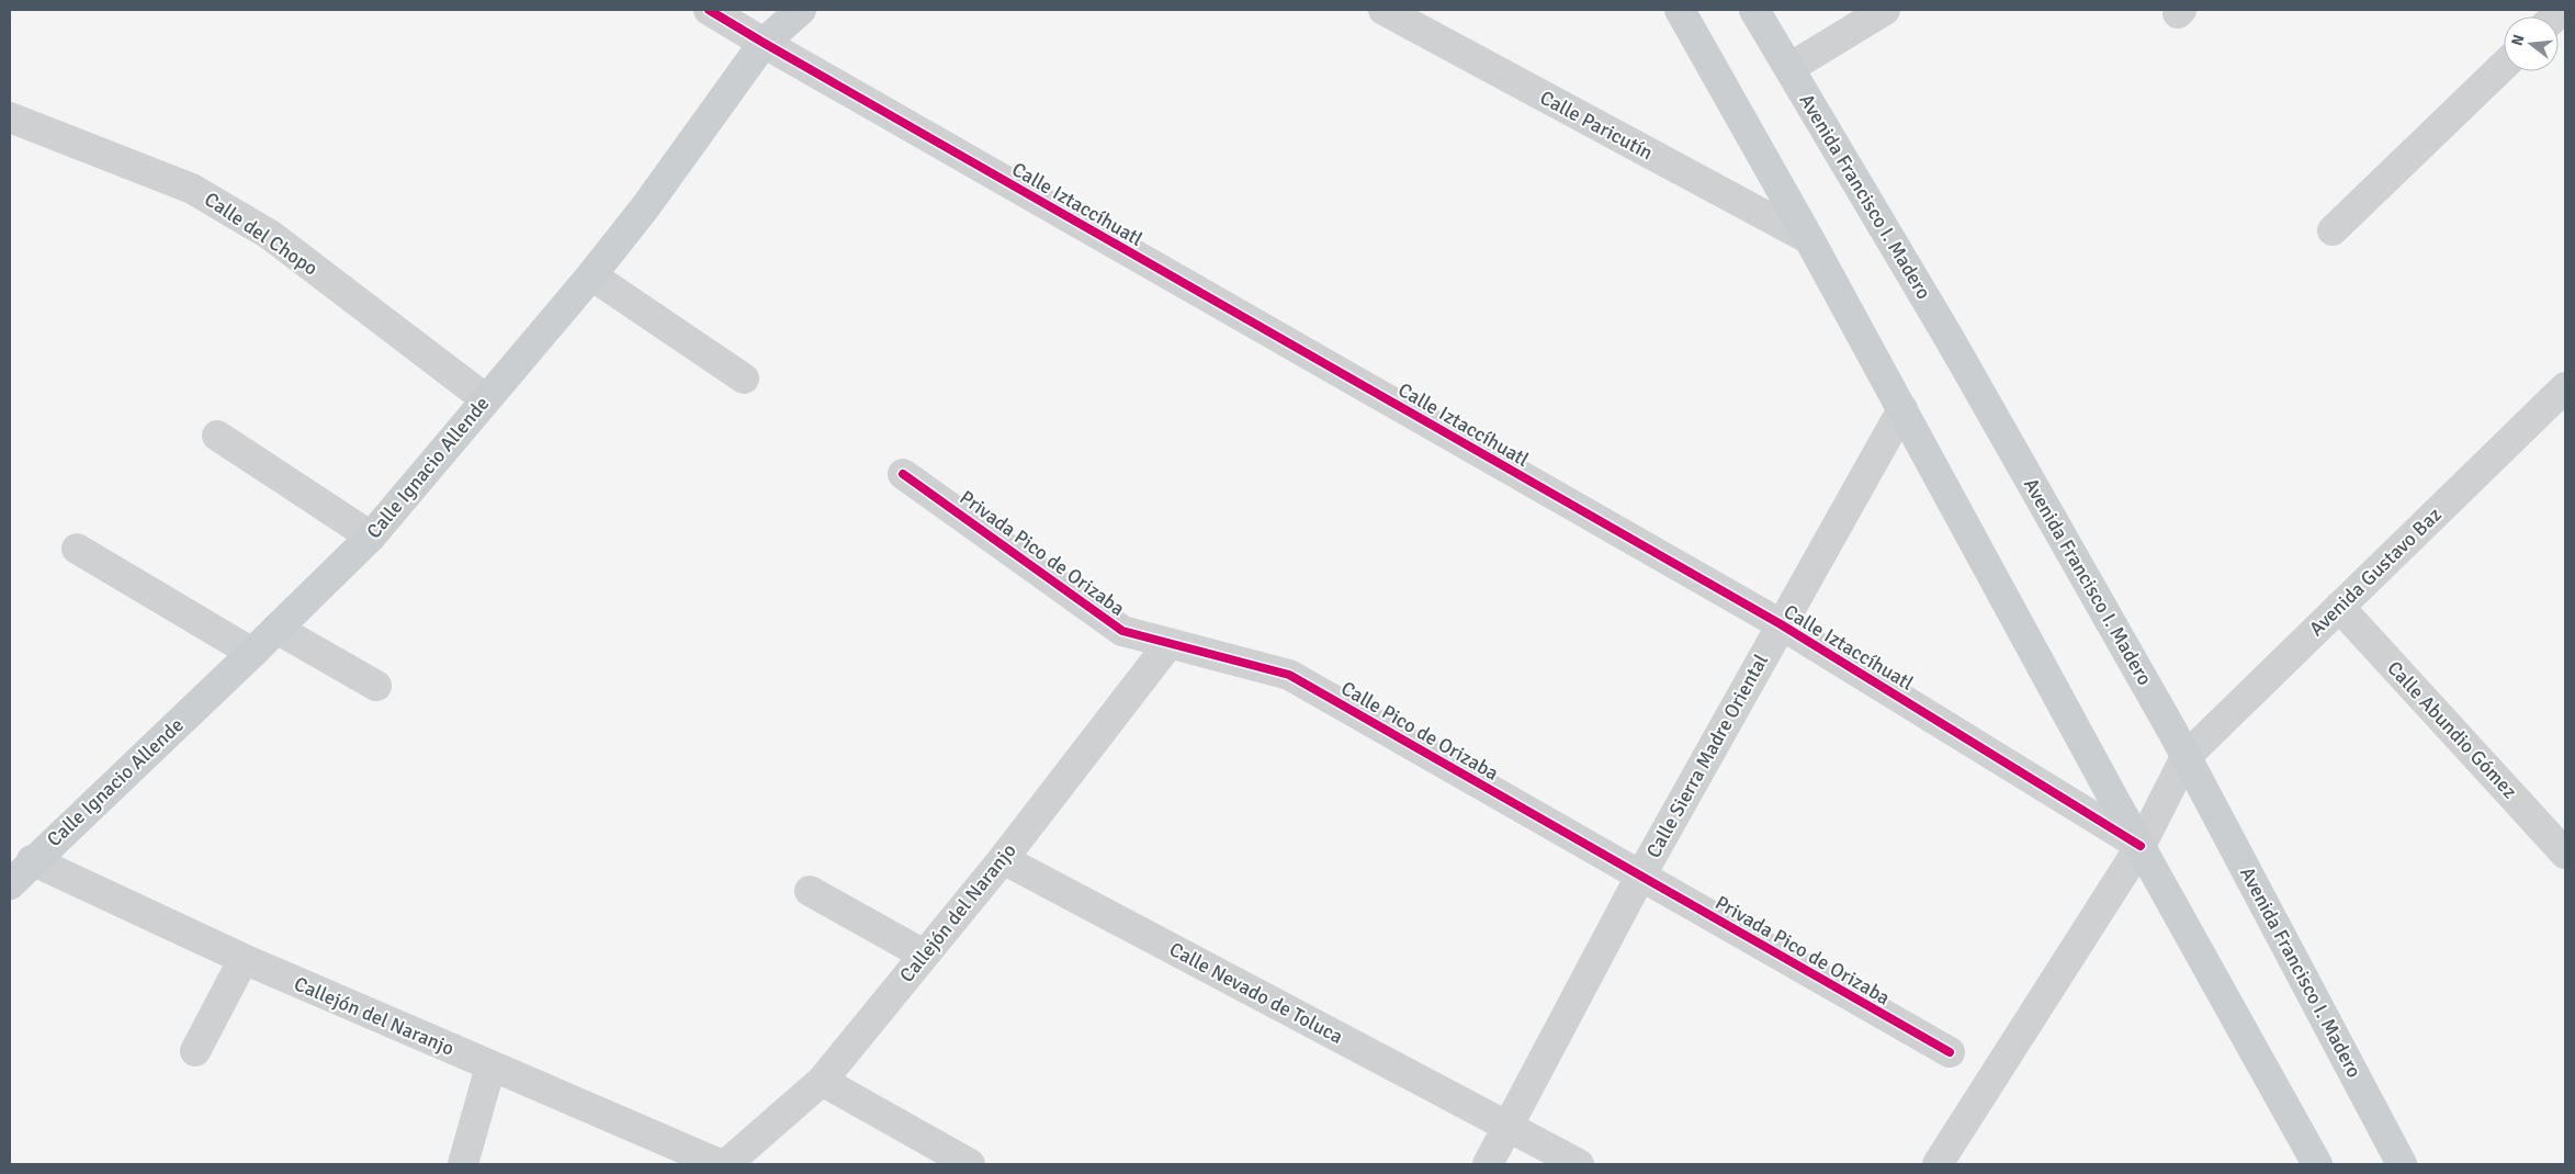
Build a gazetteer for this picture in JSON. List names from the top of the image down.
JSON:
{
  "streets": {
    "main road": ["Avenida Francisco I. Madero", "Calle Ignacio Allende"],
    "street": [
      "Calle Paricutín",
      "Calle Iztaccíhuatl",
      "Calle del Chopo",
      "Privada Pico de Orizaba",
      "Avenida Gustavo Baz",
      "Calle Abundio Gómez",
      "Calle Pico de Orizaba",
      "Calle Sierra Madre Oriental",
      "Callejón del Naranjo",
      "Calle Nevado de Toluca"
    ]
  },
  "crossings": [
    ["Avenida Francisco I. Madero", "Avenida Gustavo Baz"],
    ["Calle Iztaccíhuatl", "Calle Ignacio Allende"],
    ["Calle Iztaccíhuatl", "Avenida Gustavo Baz"],
    ["Calle Iztaccíhuatl", "Calle Sierra Madre Oriental"],
    ["Calle del Chopo", "Calle Ignacio Allende"],
    ["Calle Ignacio Allende", "Callejón del Naranjo"],
    ["Privada Pico de Orizaba", "Calle Pico de Orizaba"],
    ["Privada Pico de Orizaba", "Calle Sierra Madre Oriental"],
    ["Privada Pico de Orizaba", "Callejón del Naranjo"],
    ["Avenida Gustavo Baz", "Calle Abundio Gómez"],
    ["Calle Pico de Orizaba", "Calle Sierra Madre Oriental"],
    ["Calle Pico de Orizaba", "Callejón del Naranjo"],
    ["Calle Sierra Madre Oriental", "Calle Nevado de Toluca"],
    ["Callejón del Naranjo", "Calle Nevado de Toluca"]
  ],
  "north": "left"
}
